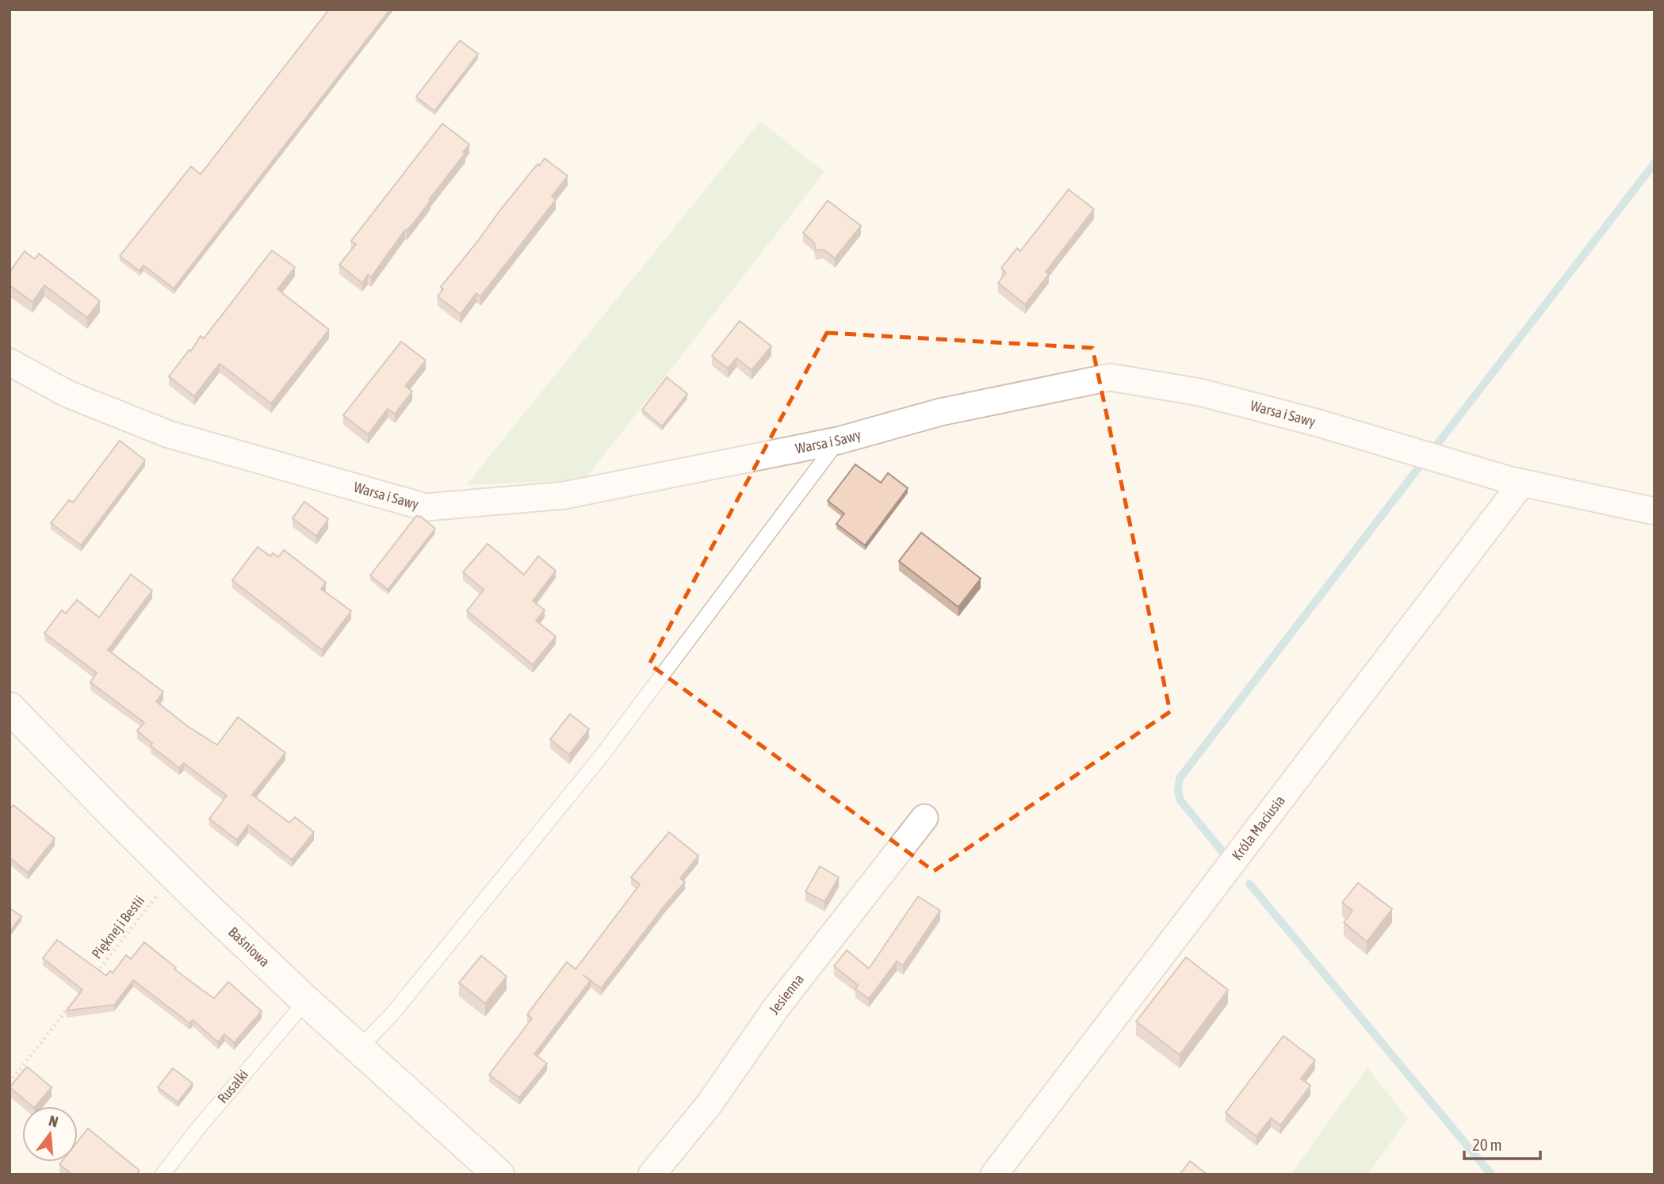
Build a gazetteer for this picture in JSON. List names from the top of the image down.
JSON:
{
  "streets": {
    "main road": ["Baśniowa"],
    "street": ["Warsa i Sawy", "Króla Maciusia", "Jesienna"],
    "lane": ["Rusałki"],
    "path": ["Pięknej i Bestii"]
  },
  "crossings": [
    ["Warsa i Sawy", "Króla Maciusia"],
    ["Baśniowa", "Rusałki"]
  ],
  "scale_bar": "20 m",
  "north": "top"
}
